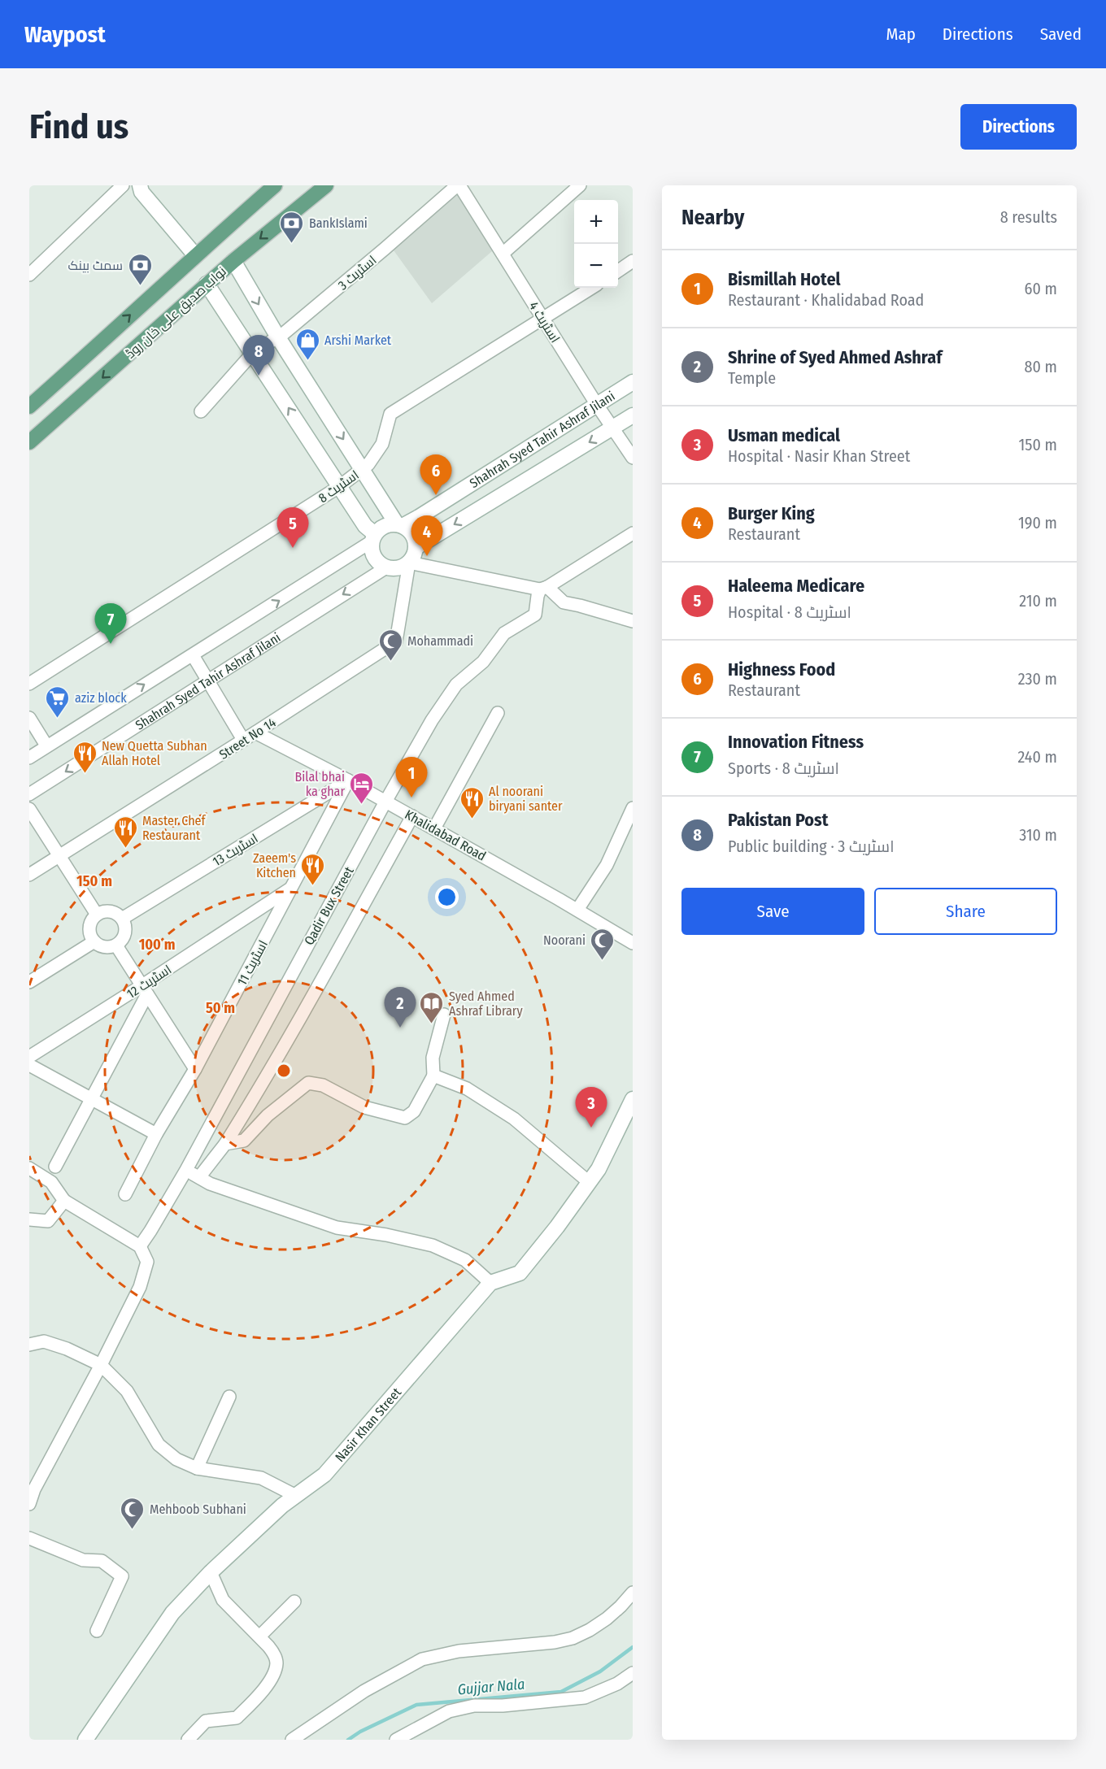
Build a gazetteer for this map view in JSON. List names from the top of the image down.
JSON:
{
  "streets": {
    "main road": ["نواب صدیق علی خان روڈ"],
    "street": [
      "اسٹریٹ 3",
      "اسٹریٹ 4",
      "Shahrah Syed Tahir Ashraf Jilani",
      "اسٹریٹ 8",
      "Street No 14",
      "Khalidabad Road",
      "اسٹریٹ 13",
      "Qadir Bux Street",
      "اسٹریٹ 11",
      "اسٹریٹ 12",
      "Nasir Khan Street"
    ]
  },
  "crossings": [
    ["اسٹریٹ 3", "اسٹریٹ 4"],
    ["اسٹریٹ 4", "Shahrah Syed Tahir Ashraf Jilani"],
    ["اسٹریٹ 4", "اسٹریٹ 8"],
    ["Shahrah Syed Tahir Ashraf Jilani", "Street No 14"],
    ["Street No 14", "Khalidabad Road"],
    ["Khalidabad Road", "اسٹریٹ 13"],
    ["Khalidabad Road", "Qadir Bux Street"],
    ["Khalidabad Road", "اسٹریٹ 11"],
    ["اسٹریٹ 13", "اسٹریٹ 11"],
    ["اسٹریٹ 11", "اسٹریٹ 12"]
  ],
  "water": ["Gujjar Nala"],
  "places": {
    "bank": ["BankIslami", "سمٹ بینک"],
    "shop": ["Arshi Market"],
    "mosque": ["Mohammadi", "Noorani", "Mehboob Subhani"],
    "supermarket": ["aziz block"],
    "restaurant": [
      "New Quetta Subhan Allah Hotel",
      "Al noorani biryani santer",
      "Master Chef Restaurant",
      "Zaeem's Kitchen"
    ],
    "hotel": ["Bilal bhai ka ghar"],
    "library": ["Syed Ahmed Ashraf Library"]
  },
  "page": {
    "header": "Waypost",
    "nav": ["Map", "Directions", "Saved"],
    "buttons": [
      "Directions",
      ["Save", "Share"]
    ],
    "title": "Find us",
    "heading": ["Nearby", "8 results"],
    "map_buttons": ["+", "−"],
    "list": [
      {
        "mark": "1",
        "name": "Bismillah Hotel",
        "note": "Restaurant · Khalidabad Road",
        "value": "60 m"
      },
      {
        "mark": "2",
        "name": "Shrine of Syed Ahmed Ashraf",
        "note": "Temple",
        "value": "80 m"
      },
      {
        "mark": "3",
        "name": "Usman medical",
        "note": "Hospital · Nasir Khan Street",
        "value": "150 m"
      },
      {
        "mark": "4",
        "name": "Burger King",
        "note": "Restaurant",
        "value": "190 m"
      },
      {
        "mark": "5",
        "name": "Haleema Medicare",
        "note": "Hospital · اسٹریٹ 8",
        "value": "210 m"
      },
      {
        "mark": "6",
        "name": "Highness Food",
        "note": "Restaurant",
        "value": "230 m"
      },
      {
        "mark": "7",
        "name": "Innovation Fitness",
        "note": "Sports · اسٹریٹ 8",
        "value": "240 m"
      },
      {
        "mark": "8",
        "name": "Pakistan Post",
        "note": "Public building · اسٹریٹ 3",
        "value": "310 m"
      }
    ],
    "pins": [
      "8",
      "6",
      "5",
      "4",
      "7",
      "1",
      "2",
      "3"
    ]
  },
  "rings": ["150 m", "100 m", "50 m"]
}
